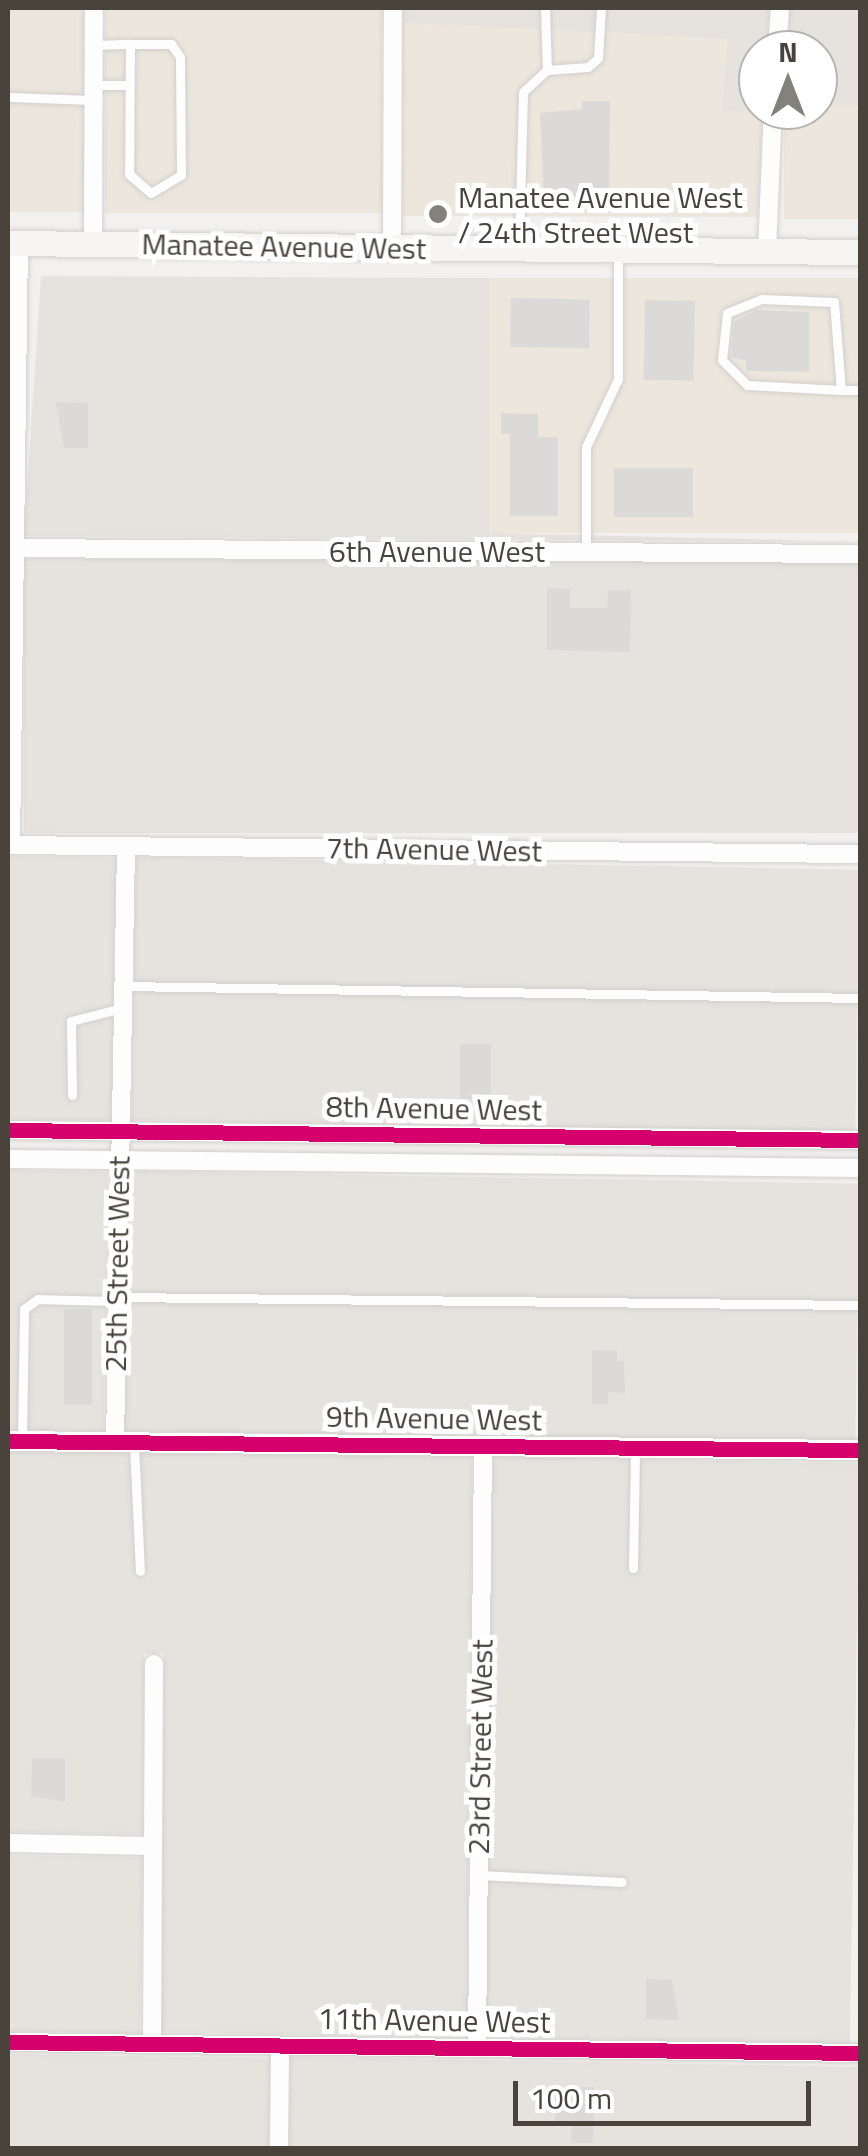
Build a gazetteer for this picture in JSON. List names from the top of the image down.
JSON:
{
  "streets": {
    "main road": ["Manatee Avenue West"],
    "street": [
      "6th Avenue West",
      "7th Avenue West",
      "8th Avenue West",
      "25th Street West",
      "9th Avenue West",
      "23rd Street West",
      "11th Avenue West"
    ]
  },
  "crossings": [
    ["7th Avenue West", "25th Street West"],
    ["8th Avenue West", "25th Street West"],
    ["25th Street West", "9th Avenue West"],
    ["9th Avenue West", "23rd Street West"],
    ["23rd Street West", "11th Avenue West"]
  ],
  "places": ["Manatee Avenue West / 24th Street West"],
  "scale_bar": "100 m",
  "north": "top"
}
